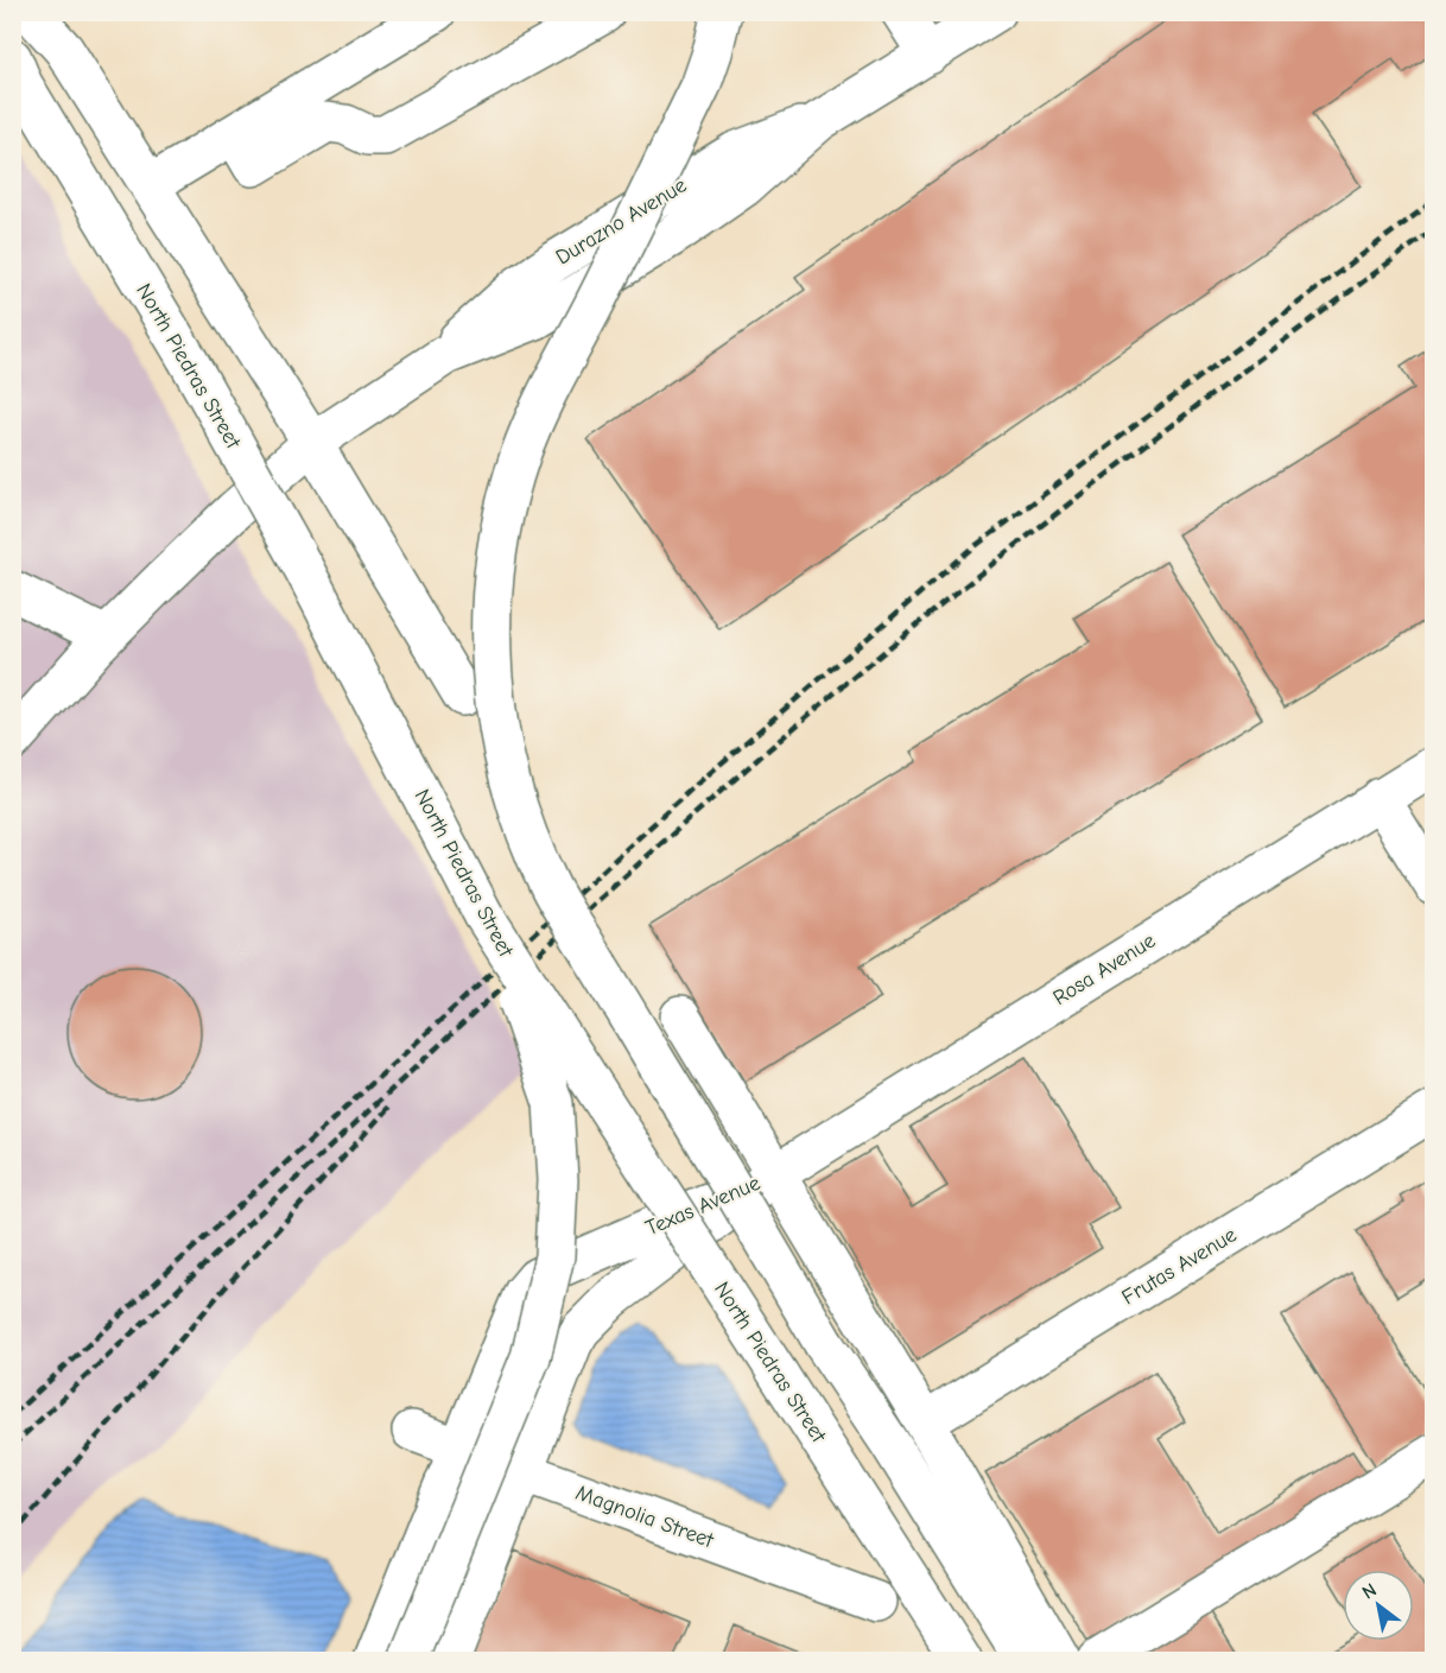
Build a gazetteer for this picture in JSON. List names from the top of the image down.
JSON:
{
  "streets": {
    "street": [
      "Durazno Avenue",
      "North Piedras Street",
      "Rosa Avenue",
      "Texas Avenue",
      "Frutas Avenue",
      "Magnolia Street"
    ]
  },
  "crossings": [
    ["Rosa Avenue", "Texas Avenue"],
    ["Texas Avenue", "Magnolia Street"]
  ],
  "north": "top left"
}
